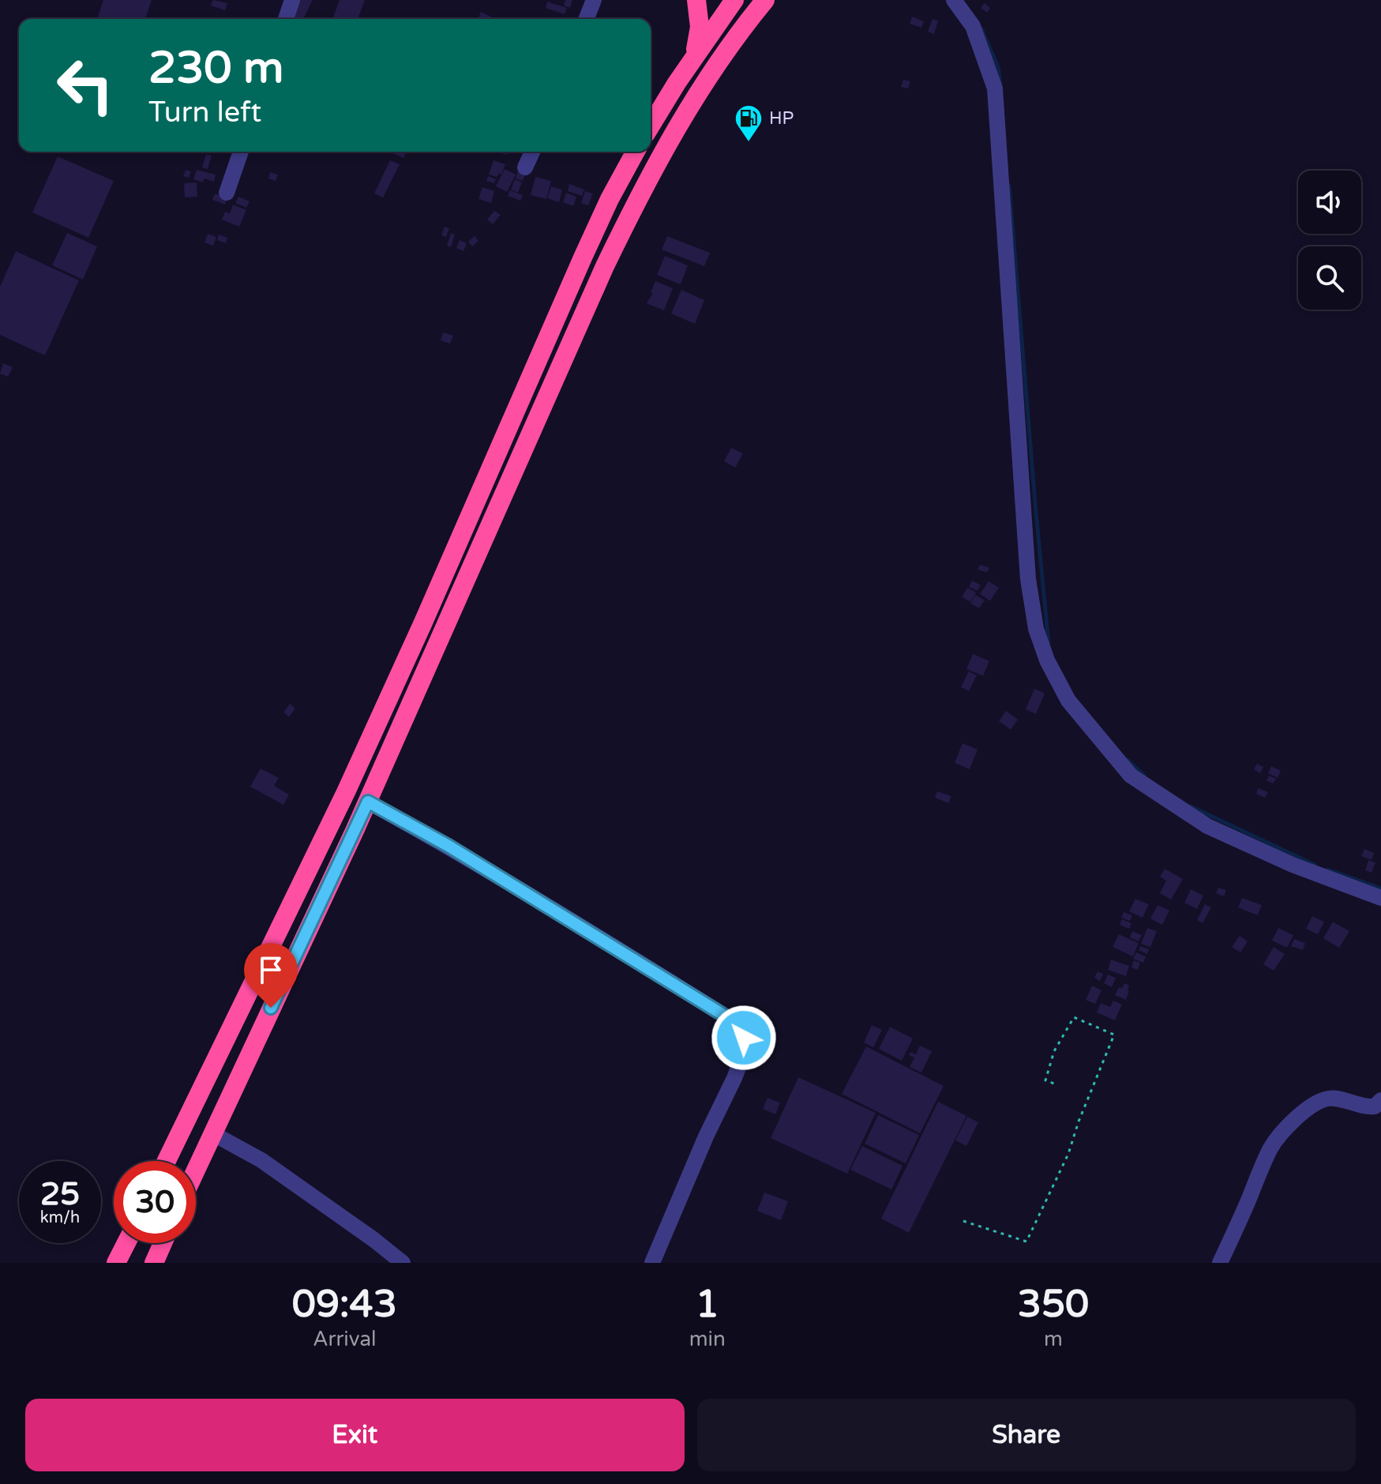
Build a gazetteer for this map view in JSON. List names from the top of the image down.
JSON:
{
  "places": {
    "fuel station": ["HP"]
  },
  "page": {
    "turn": ["230 m", "Turn left"],
    "speed": "25 km/h",
    "limit": "30",
    "eta": [
      "09:43",
      "Arrival",
      "1",
      "min",
      "350",
      "m"
    ],
    "buttons": ["Exit", "Share"]
  }
}
